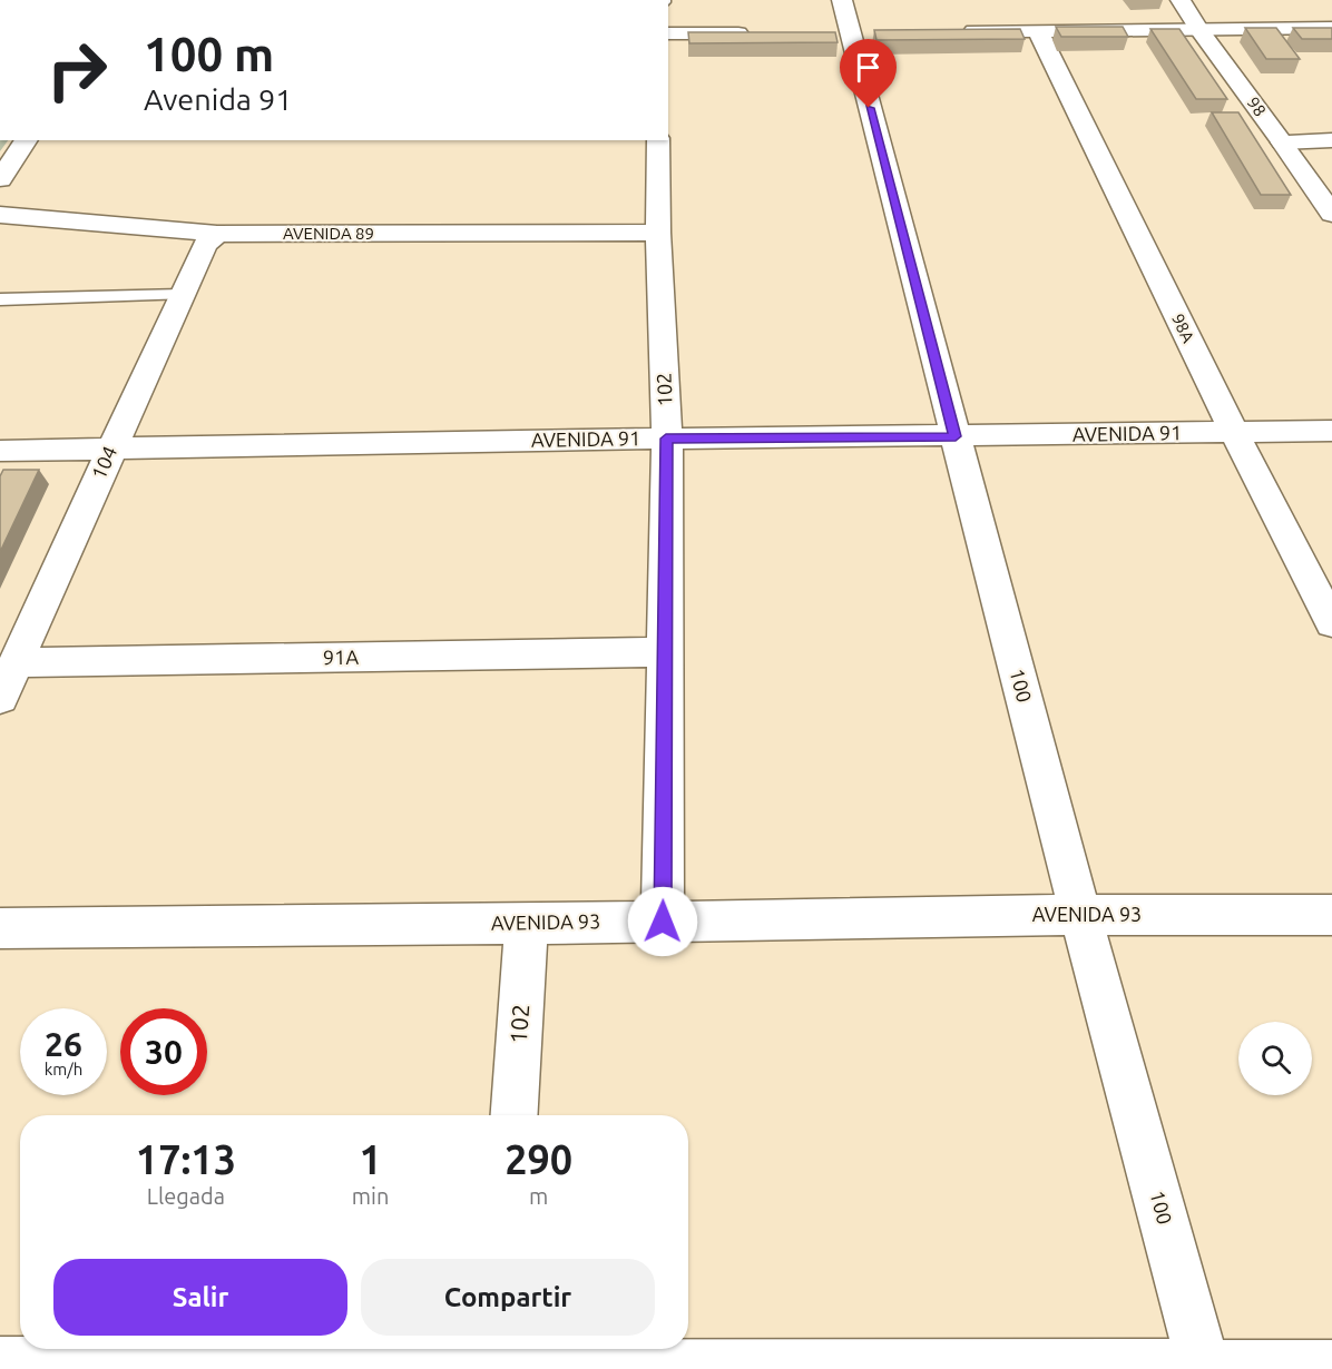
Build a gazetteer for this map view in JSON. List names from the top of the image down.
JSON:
{
  "streets": {
    "street": [
      "98",
      "AVENIDA 89",
      "98A",
      "102",
      "AVENIDA 91",
      "104",
      "91A",
      "100",
      "AVENIDA 93"
    ]
  },
  "crossings": [
    ["AVENIDA 89", "102"],
    ["AVENIDA 89", "104"],
    ["98A", "AVENIDA 91"],
    ["102", "AVENIDA 91"],
    ["102", "91A"],
    ["102", "AVENIDA 93"],
    ["AVENIDA 91", "104"],
    ["AVENIDA 91", "100"],
    ["104", "91A"],
    ["100", "AVENIDA 93"]
  ],
  "page": {
    "turn": ["100 m", "Avenida 91"],
    "speed": "26 km/h",
    "limit": "30",
    "eta": [
      "17:13",
      "Llegada",
      "1",
      "min",
      "290",
      "m"
    ],
    "buttons": ["Salir", "Compartir"]
  }
}
